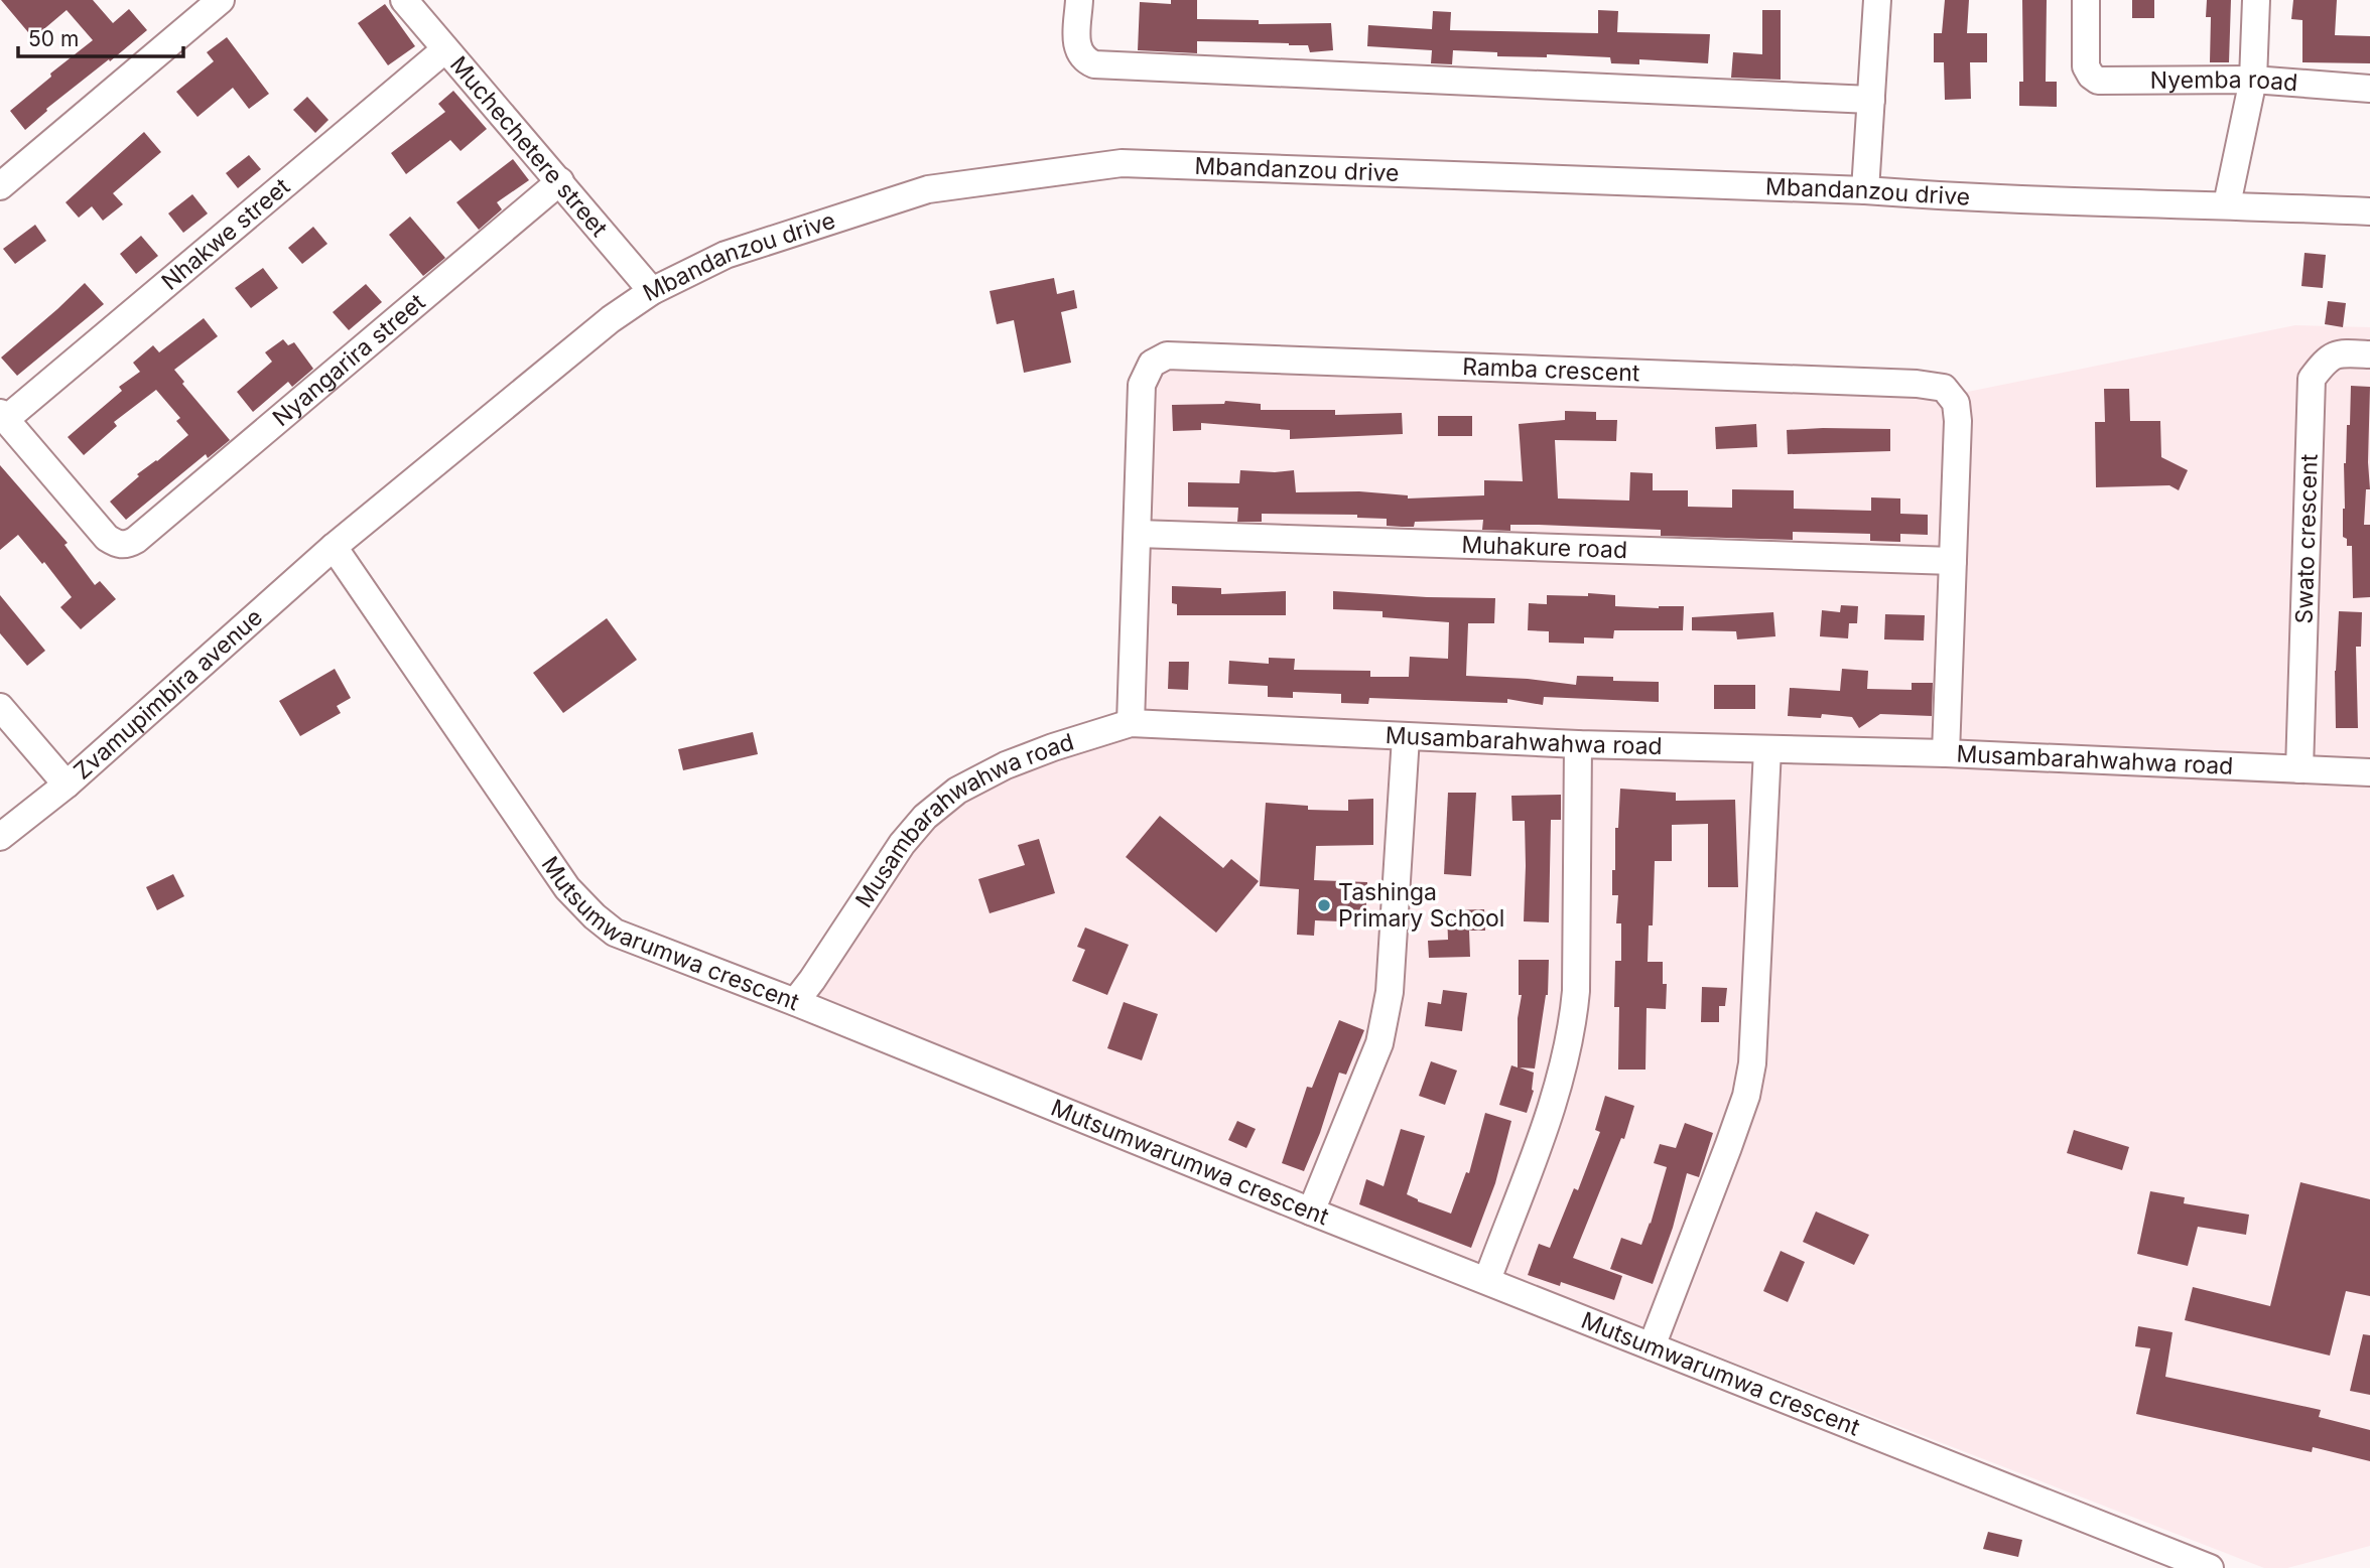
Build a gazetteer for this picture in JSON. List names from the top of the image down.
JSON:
{
  "streets": {
    "street": [
      "Nyemba road",
      "Muchechetere street",
      "Mbandanzou drive",
      "Nhakwe street",
      "Nyangarira street",
      "Ramba crescent",
      "Swato crescent",
      "Muhakure road",
      "Zvamupimbira avenue",
      "Musambarahwahwa road",
      "Mutsumwarumwa crescent"
    ]
  },
  "crossings": [
    ["Muchechetere street", "Mbandanzou drive"],
    ["Muchechetere street", "Nhakwe street"],
    ["Muchechetere street", "Nyangarira street"],
    ["Mbandanzou drive", "Zvamupimbira avenue"],
    ["Mbandanzou drive", "Mutsumwarumwa crescent"],
    ["Nhakwe street", "Nyangarira street"],
    ["Ramba crescent", "Muhakure road"],
    ["Ramba crescent", "Musambarahwahwa road"],
    ["Swato crescent", "Musambarahwahwa road"],
    ["Zvamupimbira avenue", "Mutsumwarumwa crescent"],
    ["Musambarahwahwa road", "Mutsumwarumwa crescent"]
  ],
  "places": ["Tashinga Primary School"],
  "scale_bar": "50 m"
}
